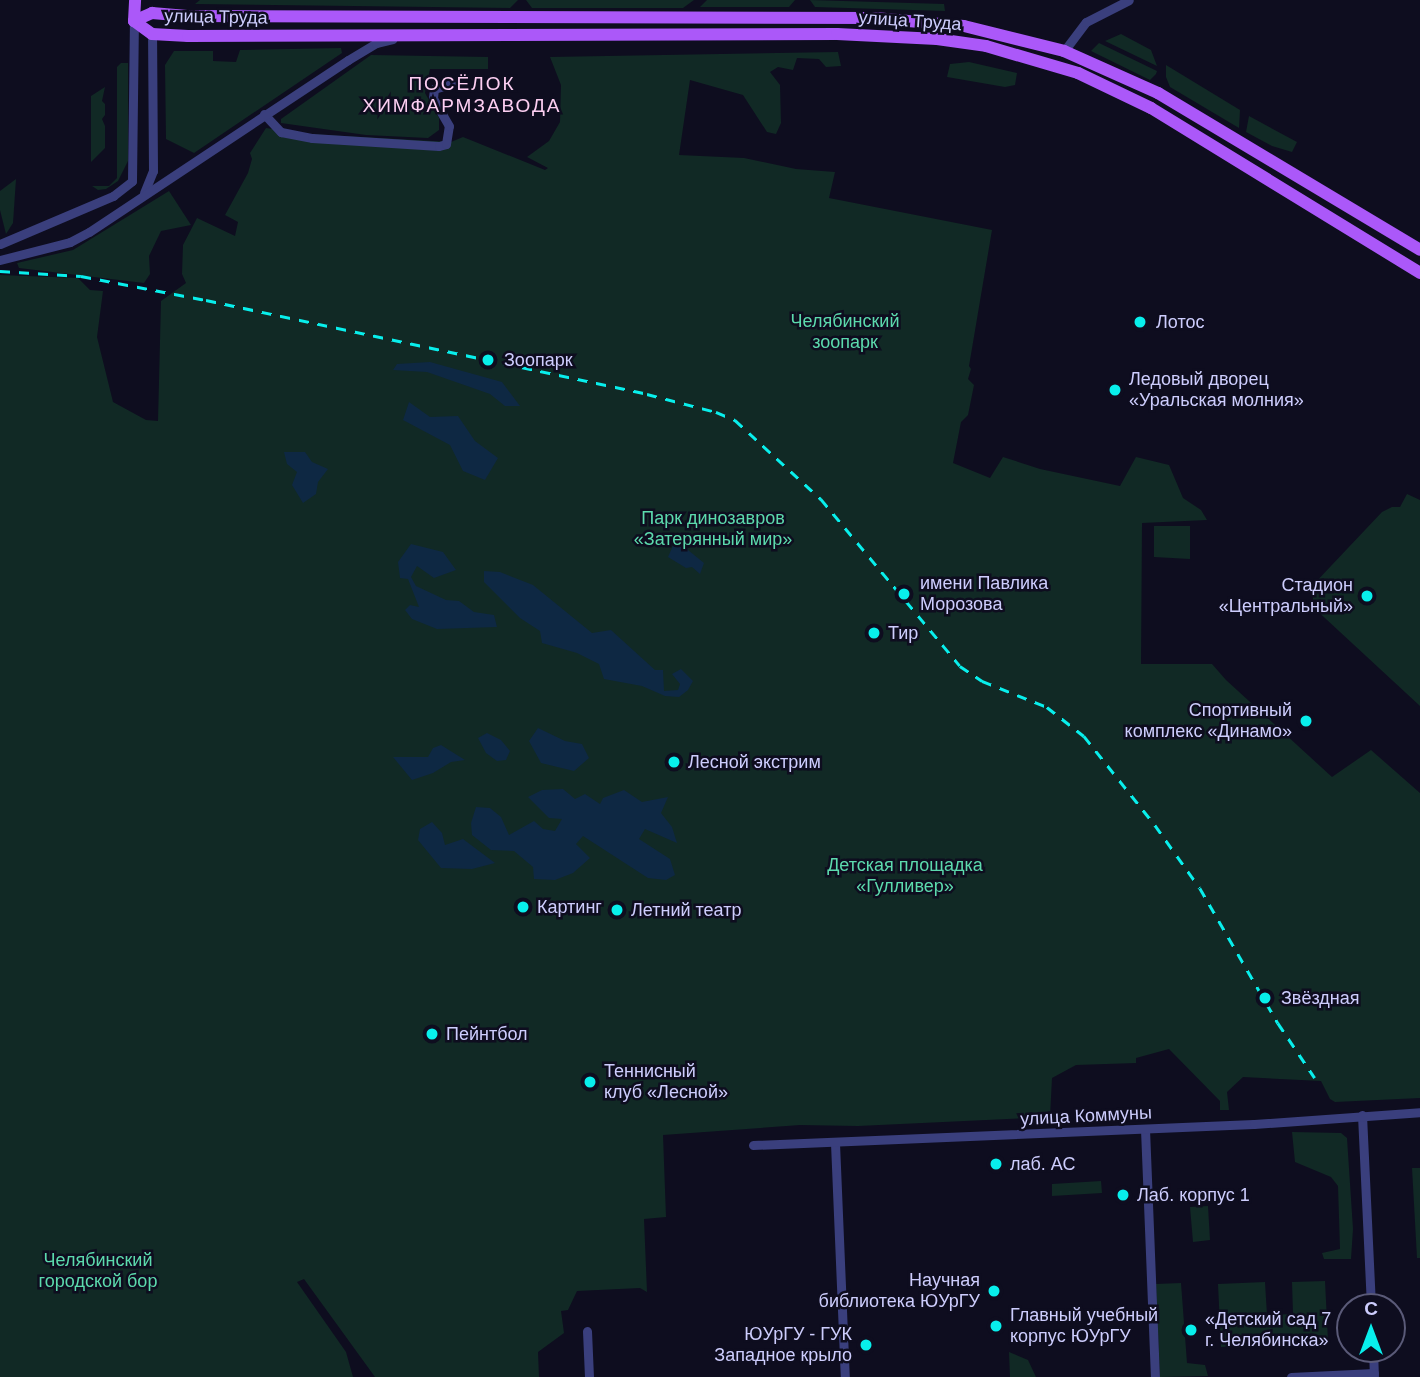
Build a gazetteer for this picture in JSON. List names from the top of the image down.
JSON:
{
  "streets": {
    "main road": ["улица Труда"],
    "street": ["улица Коммуны"]
  },
  "districts": ["ПОСЁЛОК ХИМФАРМЗАВОДА"],
  "parks": [
    "Челябинский зоопарк",
    "Парк динозавров «Затерянный мир»",
    "Детская площадка «Гулливер»",
    "Челябинский городской бор"
  ],
  "places": [
    "Лотос",
    "Зоопарк",
    "Ледовый дворец «Уральская молния»",
    "имени Павлика Морозова",
    "Стадион «Центральный»",
    "Тир",
    "Спортивный комплекс «Динамо»",
    "Лесной экстрим",
    "Картинг",
    "Летний театр",
    "Звёздная",
    "Пейнтбол",
    "Теннисный клуб «Лесной»",
    "лаб. АС",
    "Лаб. корпус 1",
    "Научная библиотека ЮУрГУ",
    "Главный учебный корпус ЮУрГУ",
    "«Детский сад 7 г. Челябинска»",
    "ЮУрГУ - ГУК Западное крыло"
  ],
  "north": "top"
}
